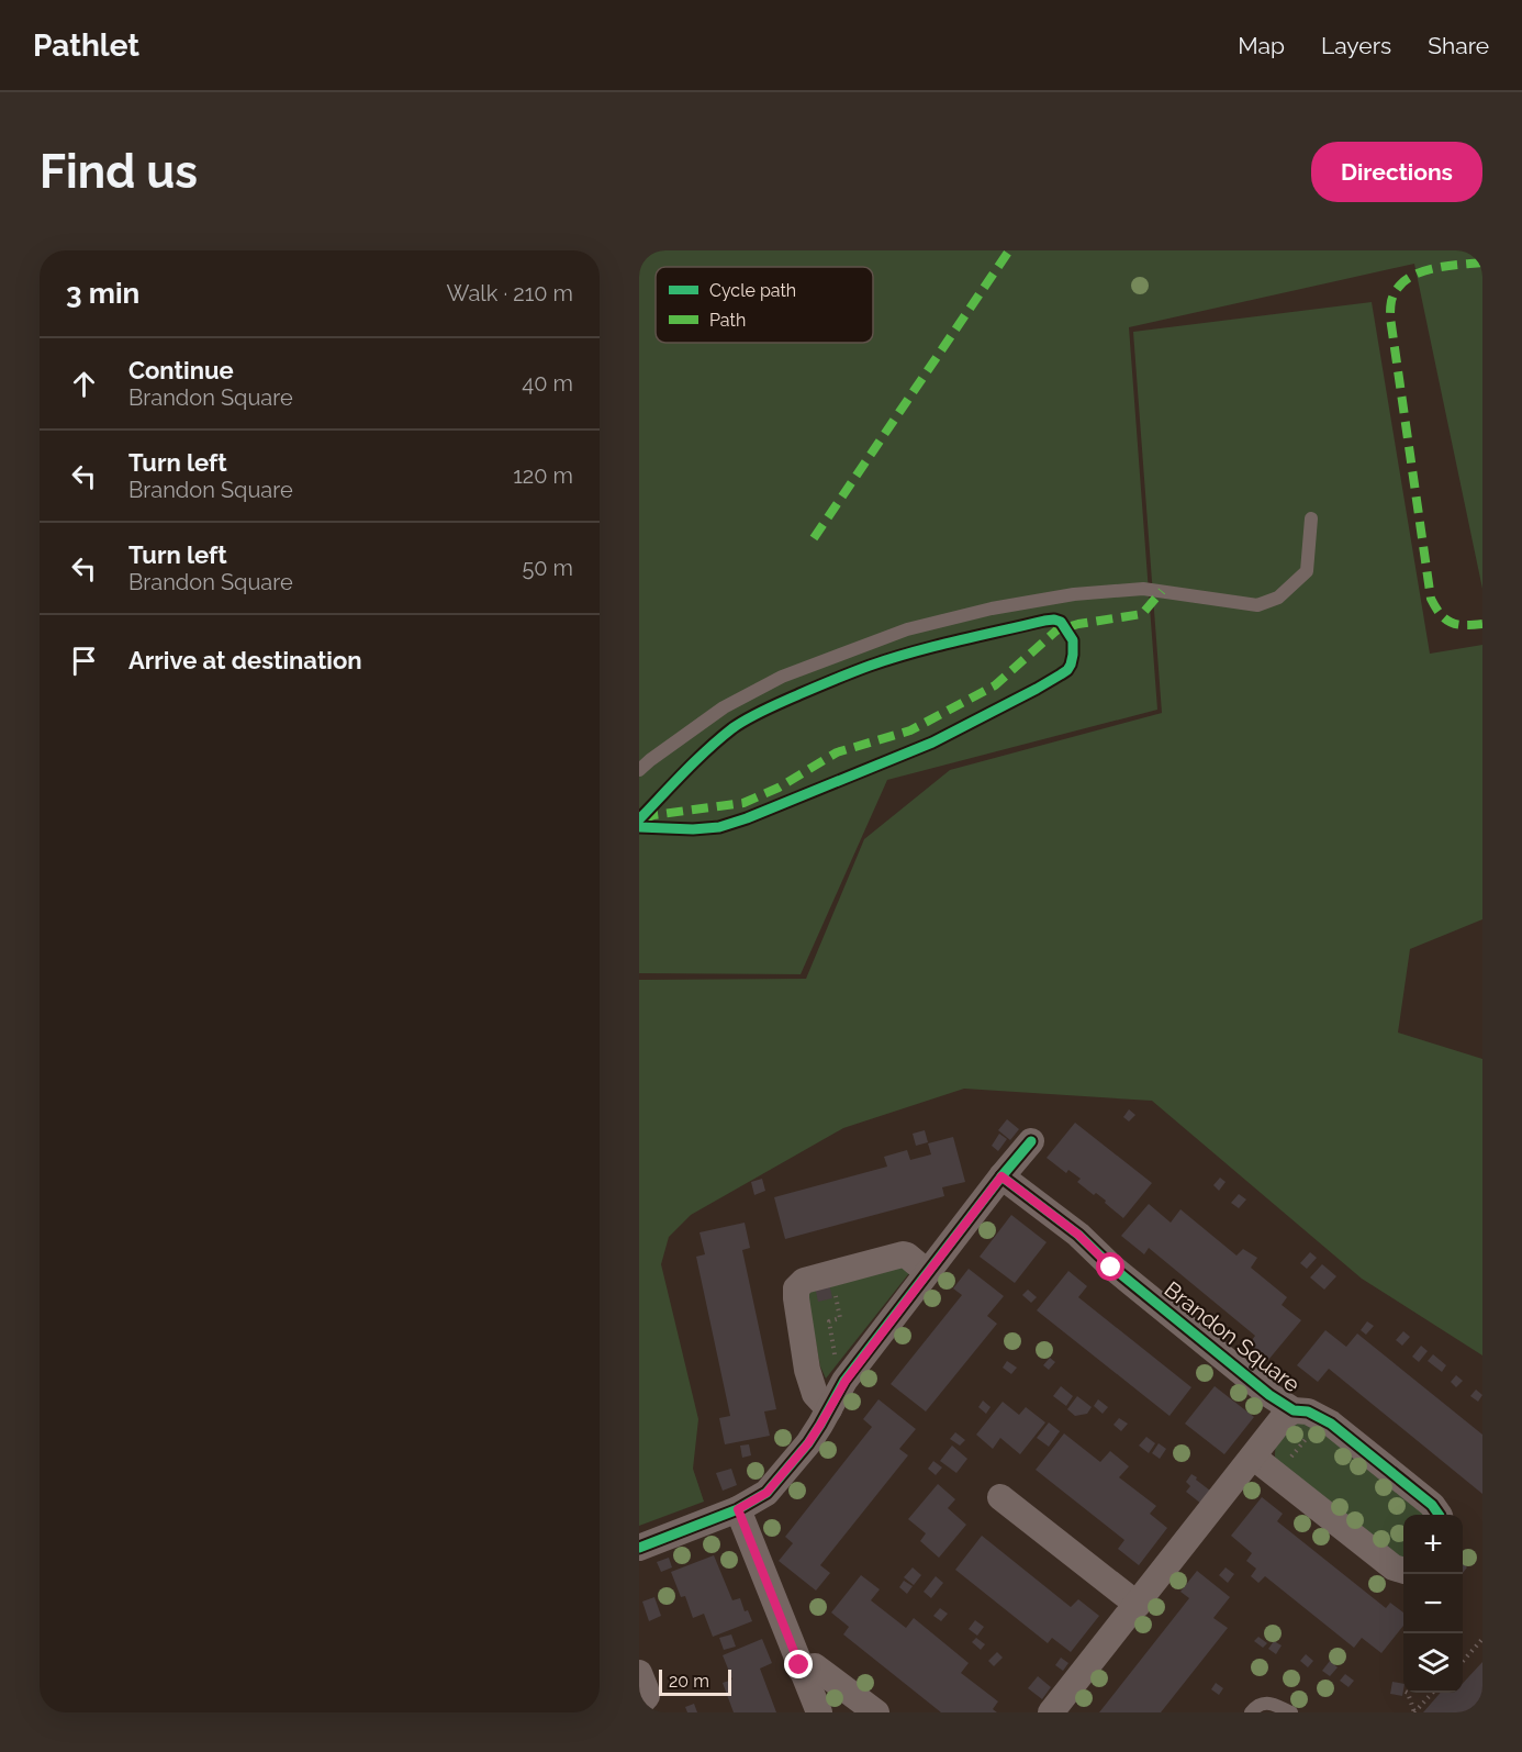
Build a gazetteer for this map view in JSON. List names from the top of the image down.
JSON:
{
  "streets": {
    "street": ["Brandon Square"]
  },
  "legend": ["Cycle path", "Path"],
  "scale_bar": "20 m",
  "page": {
    "header": "Pathlet",
    "nav": ["Map", "Layers", "Share"],
    "buttons": "Directions",
    "title": "Find us",
    "heading": ["3 min", "Walk · 210 m"],
    "list": [
      ["Continue", "Brandon Square", "40 m"],
      ["Turn left", "Brandon Square", "120 m"],
      ["Turn left", "Brandon Square", "50 m"],
      "Arrive at destination"
    ],
    "map_buttons": ["+", "−"],
    "scale": "20 m"
  }
}
